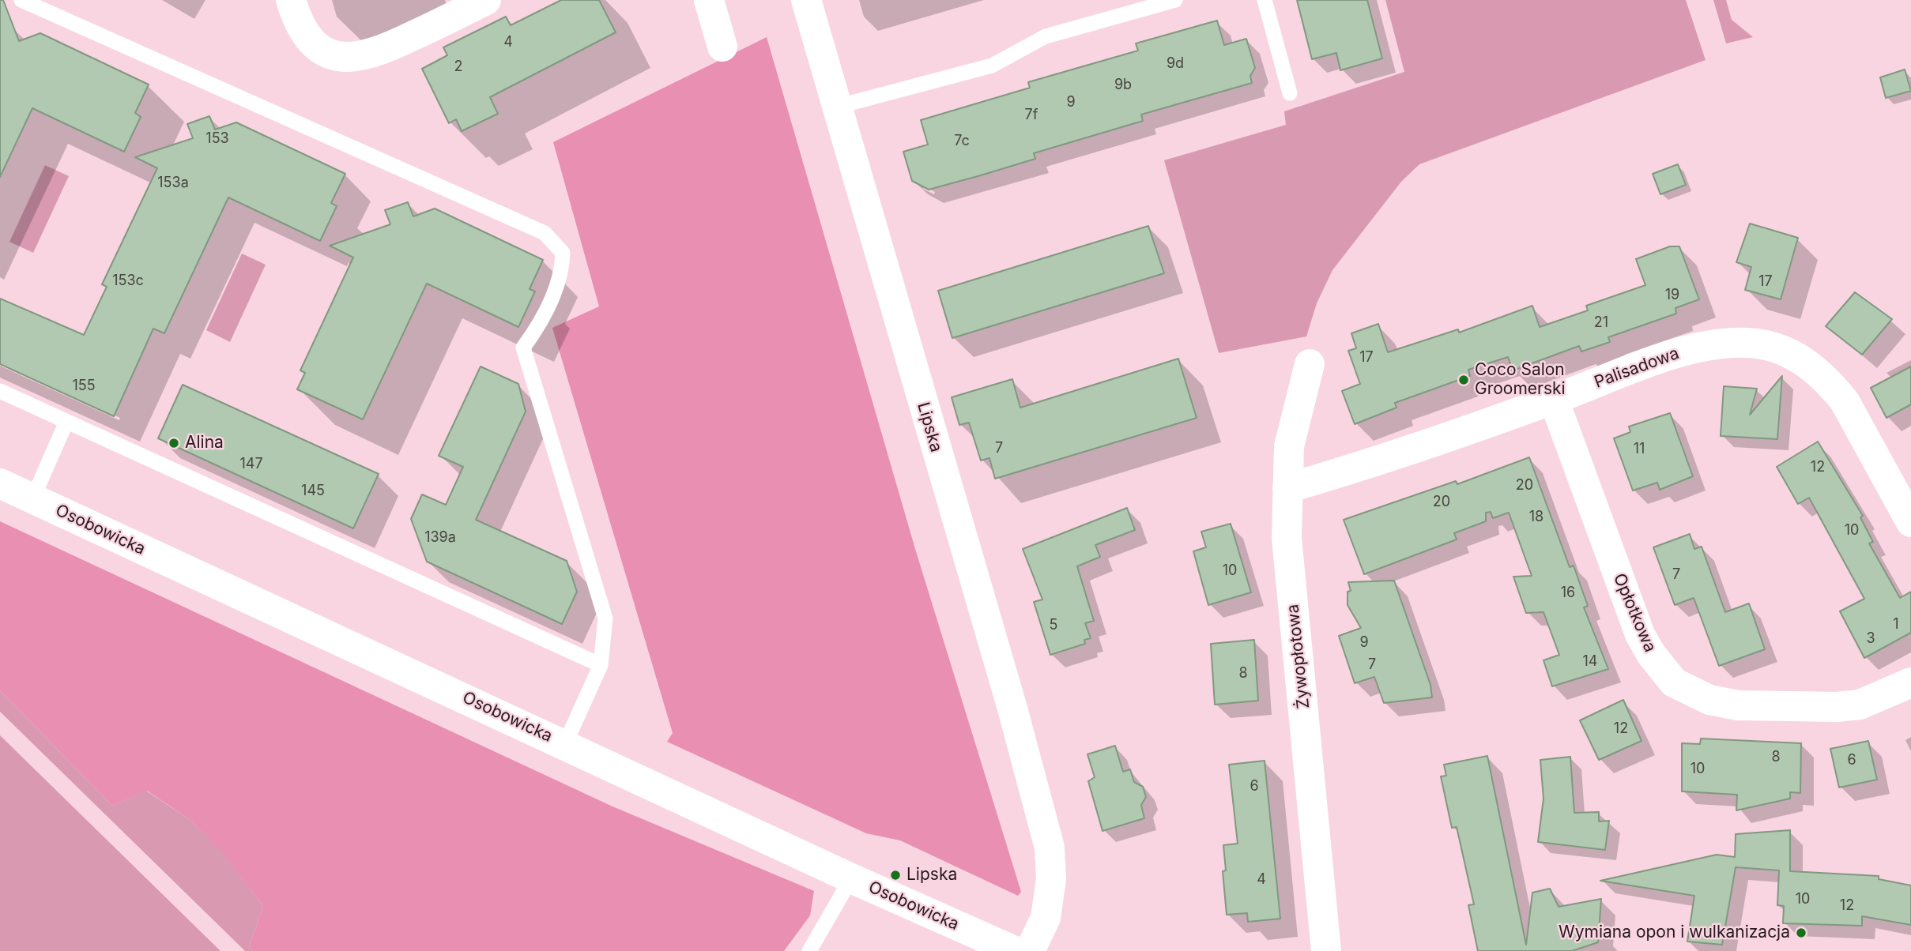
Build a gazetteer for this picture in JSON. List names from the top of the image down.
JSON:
{
  "streets": {
    "street": [
      "Palisadowa",
      "Lipska",
      "Osobowicka",
      "Opłotkowa",
      "Żywopłotowa"
    ]
  },
  "crossings": [
    ["Palisadowa", "Opłotkowa"],
    ["Palisadowa", "Żywopłotowa"]
  ],
  "places": [
    "Coco Salon Groomerski",
    "Alina",
    "Lipska",
    "Wymiana opon i wulkanizacja"
  ],
  "house_numbers": [
    "4",
    "9d",
    "2",
    "9b",
    "9",
    "7f",
    "153",
    "7c",
    "153a",
    "153c",
    "17",
    "19",
    "21",
    "17",
    "155",
    "7",
    "11",
    "147",
    "12",
    "20",
    "145",
    "20",
    "18",
    "10",
    "139a",
    "10",
    "7",
    "16",
    "1",
    "5",
    "3",
    "9",
    "14",
    "7",
    "8",
    "12",
    "8",
    "6",
    "10",
    "6",
    "4",
    "10",
    "12"
  ]
}
